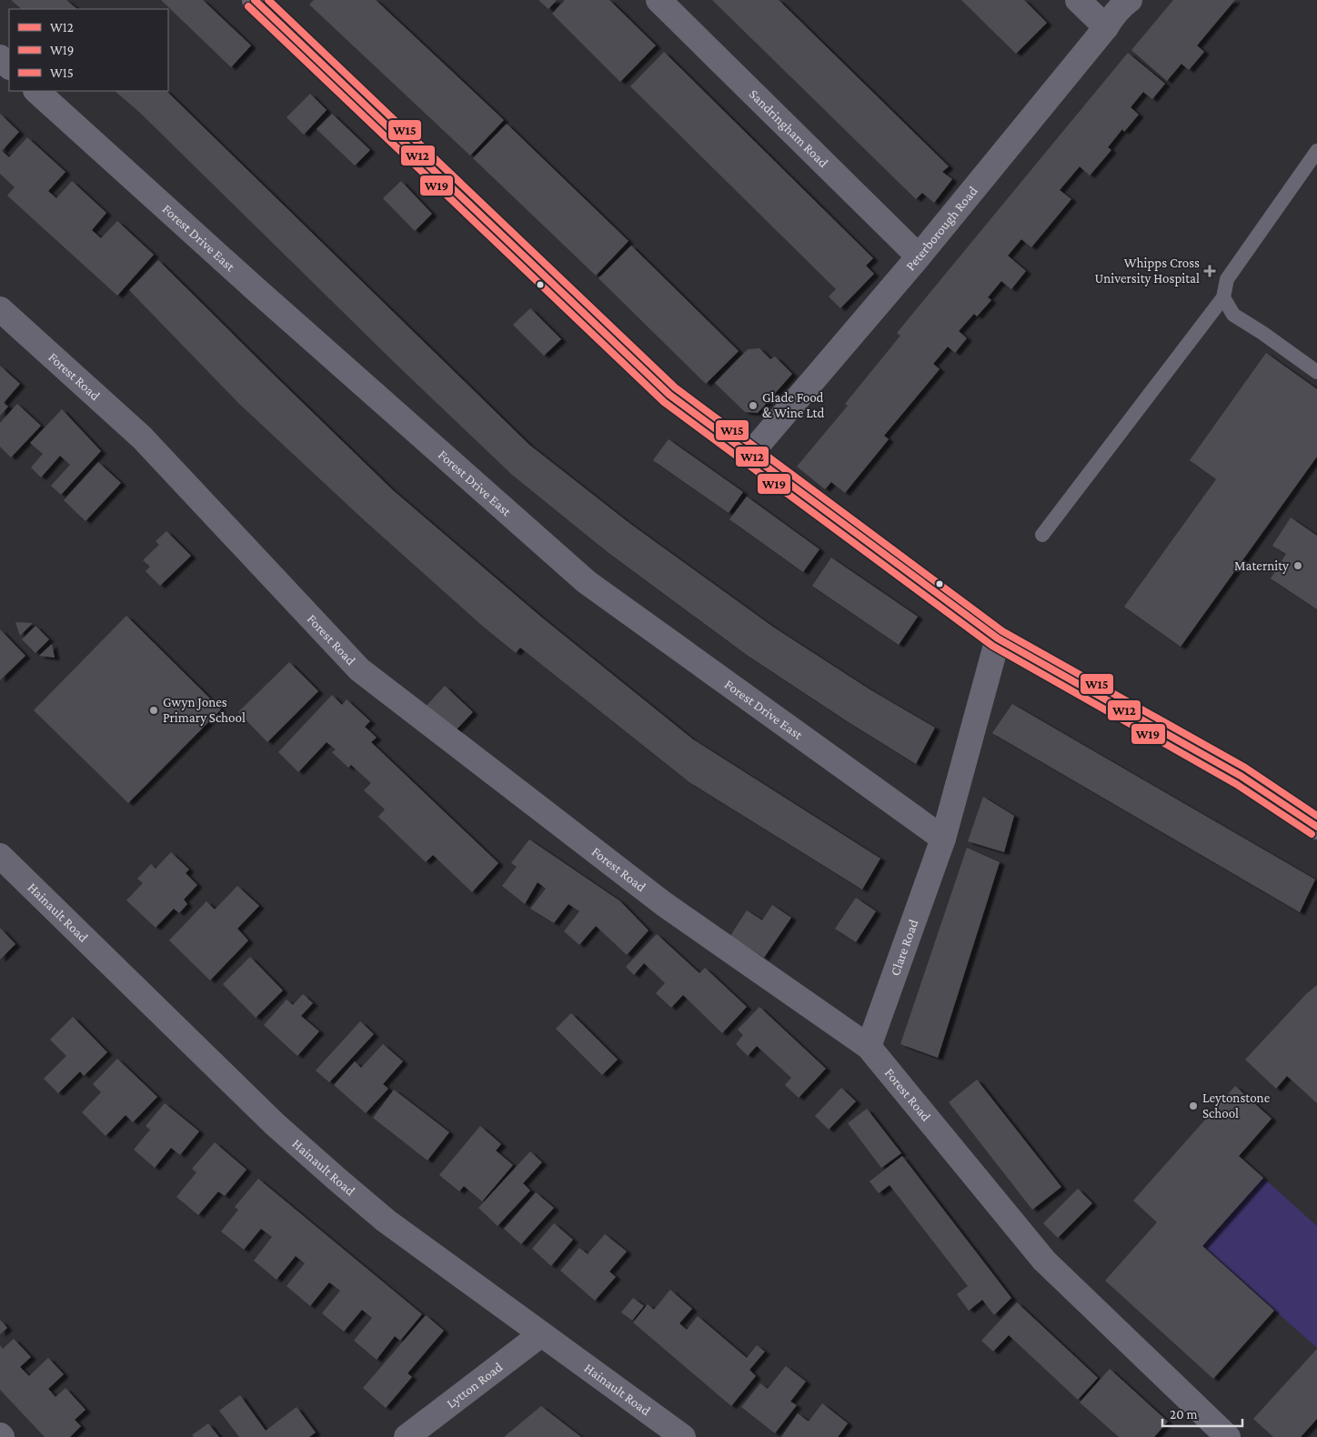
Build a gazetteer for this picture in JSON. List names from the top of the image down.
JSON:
{
  "streets": {
    "street": [
      "Sandringham Road",
      "Peterborough Road",
      "Forest Drive East",
      "Forest Road",
      "Hainault Road",
      "Clare Road",
      "Lytton Road"
    ]
  },
  "crossings": [
    ["Sandringham Road", "Peterborough Road"],
    ["Forest Drive East", "Clare Road"],
    ["Forest Road", "Clare Road"],
    ["Hainault Road", "Lytton Road"]
  ],
  "places": {
    "health": ["Whipps Cross University Hospital"],
    "other": [
      "Glade Food & Wine Ltd",
      "Maternity",
      "Gwyn Jones Primary School",
      "Leytonstone School"
    ]
  },
  "lines": ["transit line W12", "transit line W15", "transit line W19"],
  "legend": ["W12", "W19", "W15"],
  "scale_bar": "20 m"
}
